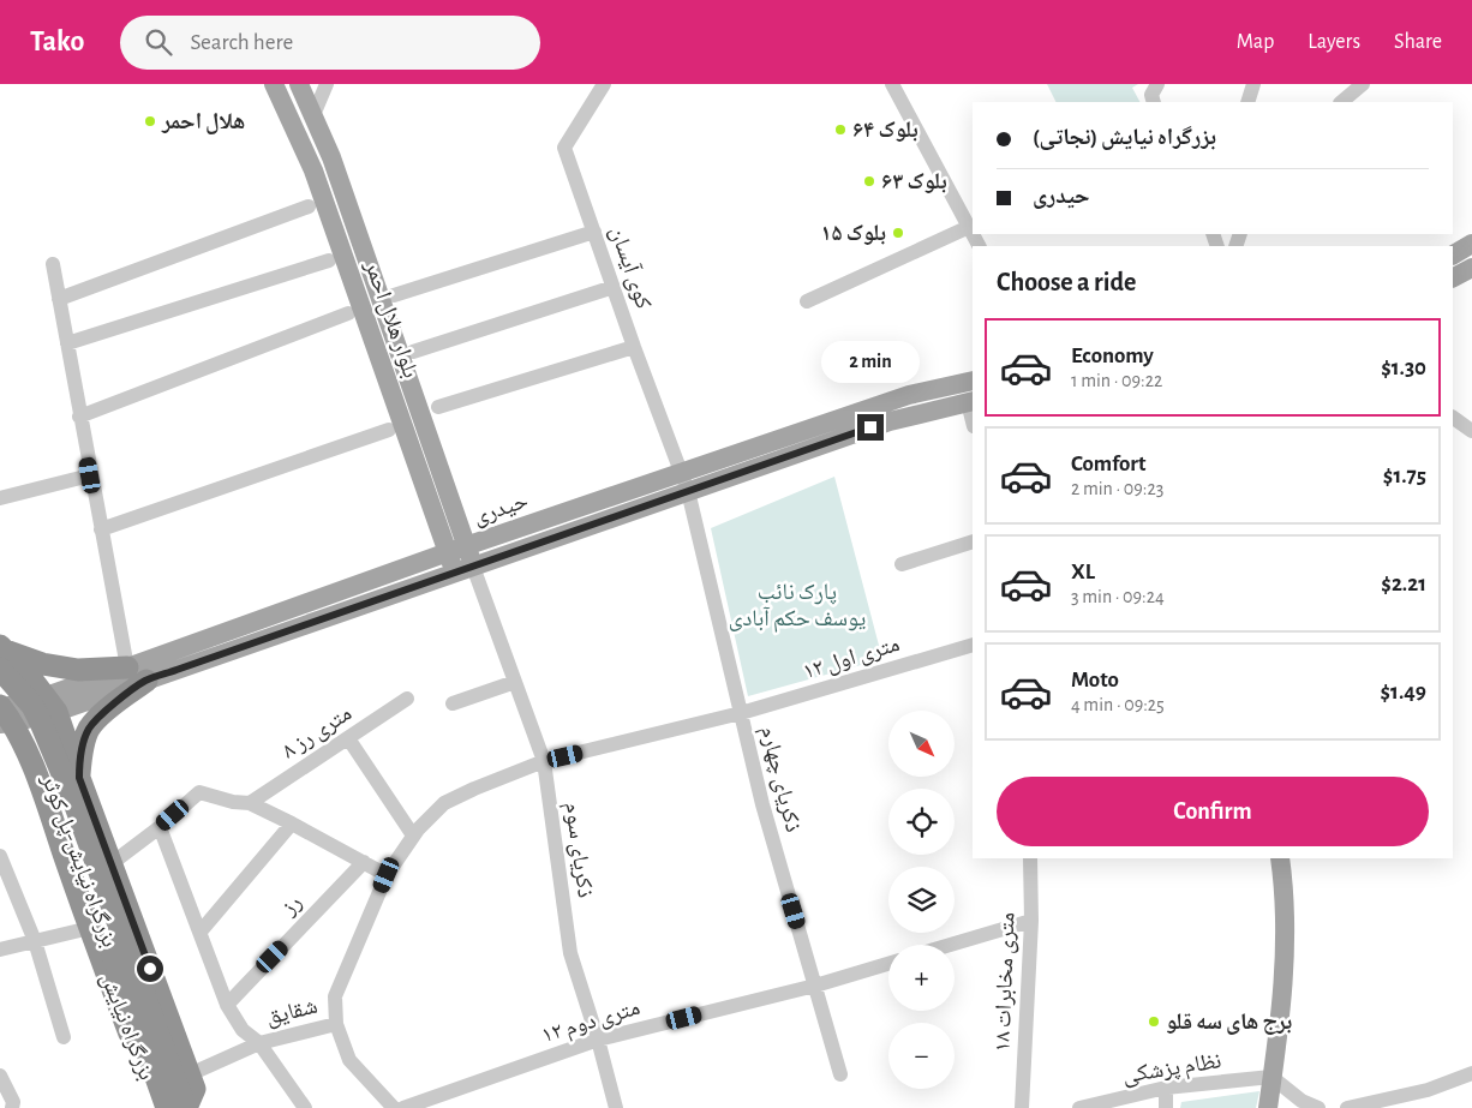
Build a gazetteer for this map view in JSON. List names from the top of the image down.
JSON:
{
  "streets": {
    "highway": ["بزرگراه نیایش-پل کوثر", "بزرگراه نیایش"],
    "main road": ["بلوار هلال احمر", "حیدری"],
    "street": [
      "کوی آیسان",
      "۱۲ متری اول",
      "۸ متری رز",
      "ذکریای چهارم",
      "ذکریای سوم",
      "رز",
      "۱۸ متری مخابرات",
      "شقایق",
      "۱۲ متری دوم",
      "نظام پزشکی"
    ]
  },
  "crossings": [
    ["کوی آیسان", "حیدری"],
    ["کوی آیسان", "ذکریای چهارم"],
    ["بلوار هلال احمر", "حیدری"],
    ["بلوار هلال احمر", "ذکریای سوم"],
    ["حیدری", "ذکریای چهارم"],
    ["حیدری", "ذکریای سوم"],
    ["حیدری", "بزرگراه نیایش-پل کوثر"],
    ["حیدری", "بزرگراه نیایش"],
    ["۱۲ متری اول", "ذکریای چهارم"],
    ["۱۲ متری اول", "ذکریای سوم"],
    ["۱۲ متری اول", "شقایق"],
    ["ذکریای چهارم", "۱۲ متری دوم"],
    ["ذکریای سوم", "۱۲ متری دوم"],
    ["بزرگراه نیایش-پل کوثر", "بزرگراه نیایش"]
  ],
  "parks": ["پارک نائب یوسف حکم آبادی"],
  "places": [
    "هلال احمر",
    "بلوک ۶۴",
    "بلوک ۶۳",
    "بلوک ۱۵",
    "برج های سه قلو"
  ],
  "north": "bottom right",
  "page": {
    "header": "Tako",
    "search": "Search here",
    "nav": ["Map", "Layers", "Share"],
    "banner": ["بزرگراه نیایش (نجاتی)", "حیدری"],
    "heading": "Choose a ride",
    "list": [
      {
        "name": "Economy",
        "note": "1 min · 09:22",
        "value": "$1.30"
      },
      {
        "name": "Comfort",
        "note": "2 min · 09:23",
        "value": "$1.75"
      },
      {
        "name": "XL",
        "note": "3 min · 09:24",
        "value": "$2.21"
      },
      {
        "name": "Moto",
        "note": "4 min · 09:25",
        "value": "$1.49"
      }
    ],
    "bubble": "2 min",
    "map_buttons": ["+", "−"],
    "buttons": "Confirm"
  }
}
